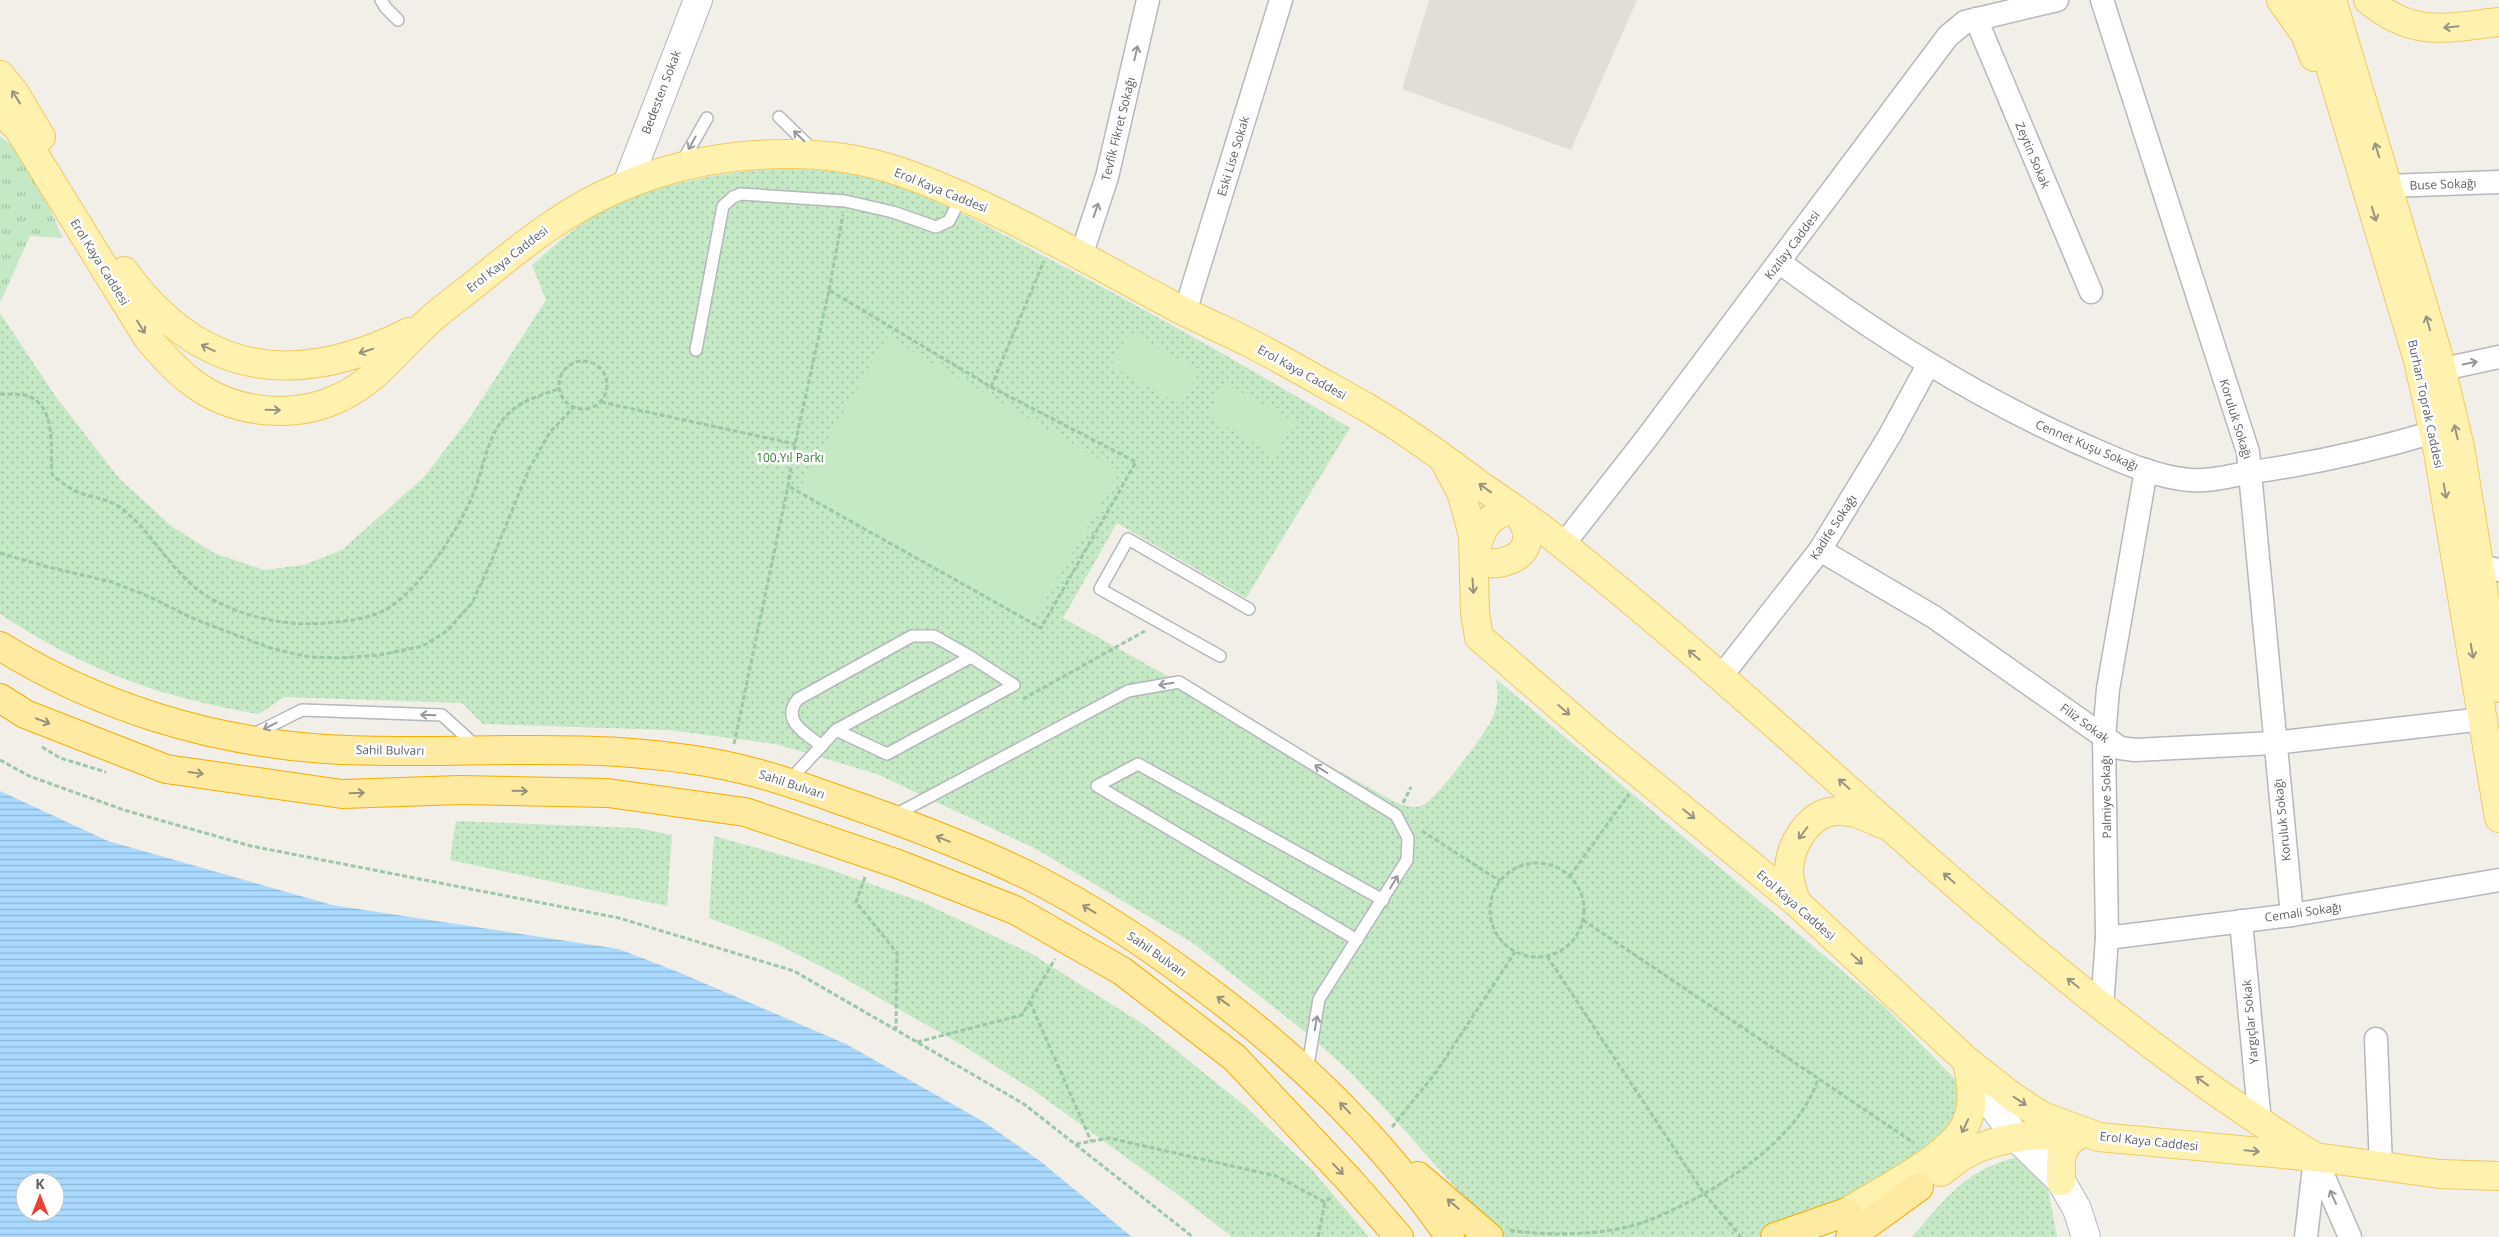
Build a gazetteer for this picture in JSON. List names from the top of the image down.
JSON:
{
  "streets": {
    "highway": ["Sahil Bulvarı"],
    "main road": ["Erol Kaya Caddesi", "Burhan Toprak Caddesi"],
    "street": [
      "Bedesten Sokak",
      "Tevfik Fikret Sokağı",
      "Zeytin Sokak",
      "Eski Lise Sokak",
      "Buse Sokağı",
      "Kızılay Caddesi",
      "Koruluk Sokağı",
      "Cennet Kuşu Sokağı",
      "Kadife Sokağı",
      "Filiz Sokak",
      "Palmiye Sokağı",
      "Cemali Sokağı",
      "Yargıçlar Sokak"
    ]
  },
  "crossings": [
    ["Bedesten Sokak", "Erol Kaya Caddesi"],
    ["Tevfik Fikret Sokağı", "Erol Kaya Caddesi"],
    ["Zeytin Sokak", "Kızılay Caddesi"],
    ["Eski Lise Sokak", "Erol Kaya Caddesi"],
    ["Buse Sokağı", "Burhan Toprak Caddesi"],
    ["Erol Kaya Caddesi", "Kızılay Caddesi"],
    ["Erol Kaya Caddesi", "Kadife Sokağı"],
    ["Erol Kaya Caddesi", "Palmiye Sokağı"],
    ["Erol Kaya Caddesi", "Yargıçlar Sokak"],
    ["Kızılay Caddesi", "Cennet Kuşu Sokağı"],
    ["Burhan Toprak Caddesi", "Cennet Kuşu Sokağı"],
    ["Burhan Toprak Caddesi", "Filiz Sokak"],
    ["Koruluk Sokağı", "Cennet Kuşu Sokağı"],
    ["Koruluk Sokağı", "Filiz Sokak"],
    ["Koruluk Sokağı", "Cemali Sokağı"],
    ["Cennet Kuşu Sokağı", "Kadife Sokağı"],
    ["Cennet Kuşu Sokağı", "Palmiye Sokağı"],
    ["Kadife Sokağı", "Filiz Sokak"],
    ["Filiz Sokak", "Palmiye Sokağı"],
    ["Palmiye Sokağı", "Cemali Sokağı"],
    ["Cemali Sokağı", "Yargıçlar Sokak"]
  ],
  "one_way": ["Tevfik Fikret Sokağı"],
  "parks": ["100.Yıl Parkı"],
  "north": "top"
}
